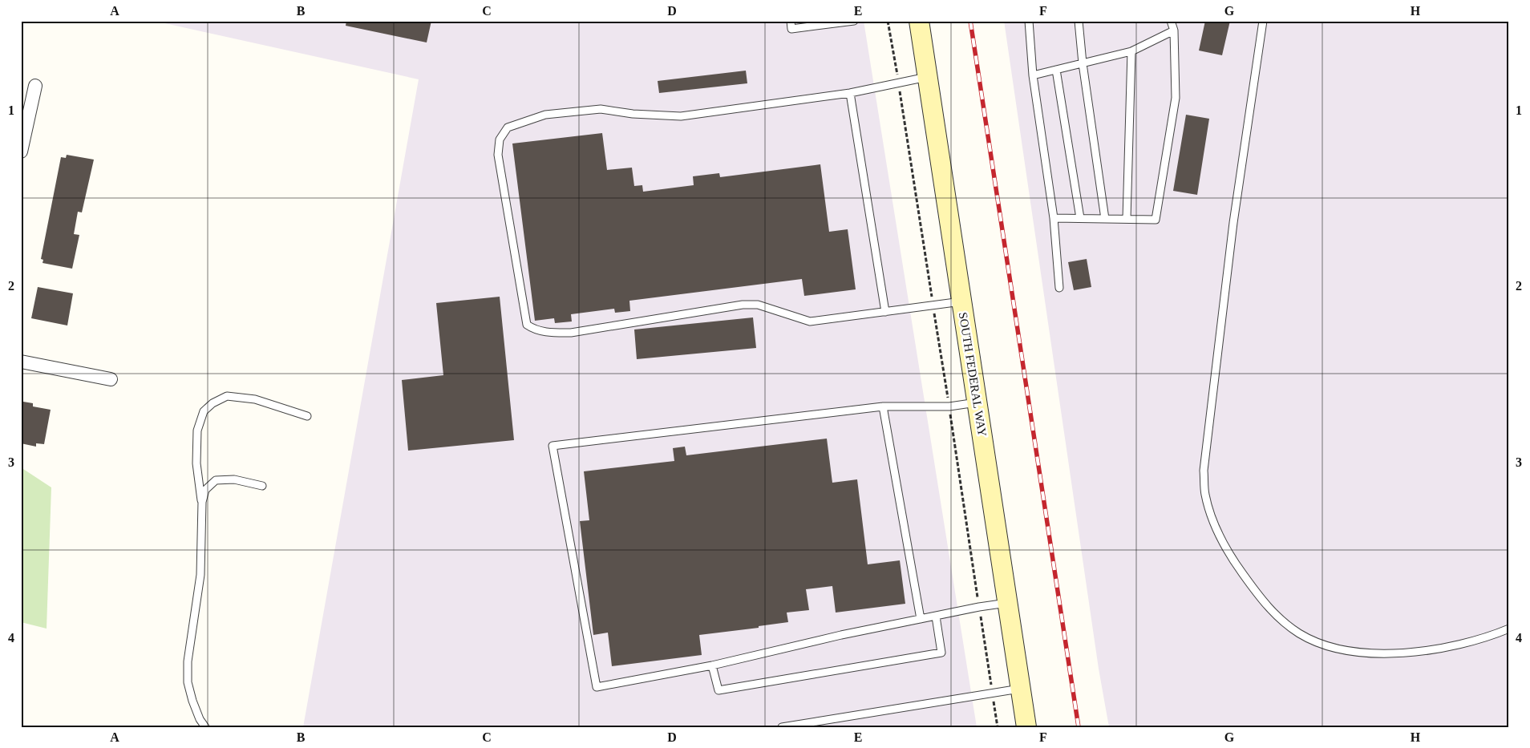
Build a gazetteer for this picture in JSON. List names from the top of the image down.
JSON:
{
  "streets": {
    "main road": ["SOUTH FEDERAL WAY"]
  },
  "grid": {
    "columns": [
      "A",
      "B",
      "C",
      "D",
      "E",
      "F",
      "G",
      "H"
    ],
    "rows": [
      "1",
      "2",
      "3",
      "4"
    ]
  }
}
